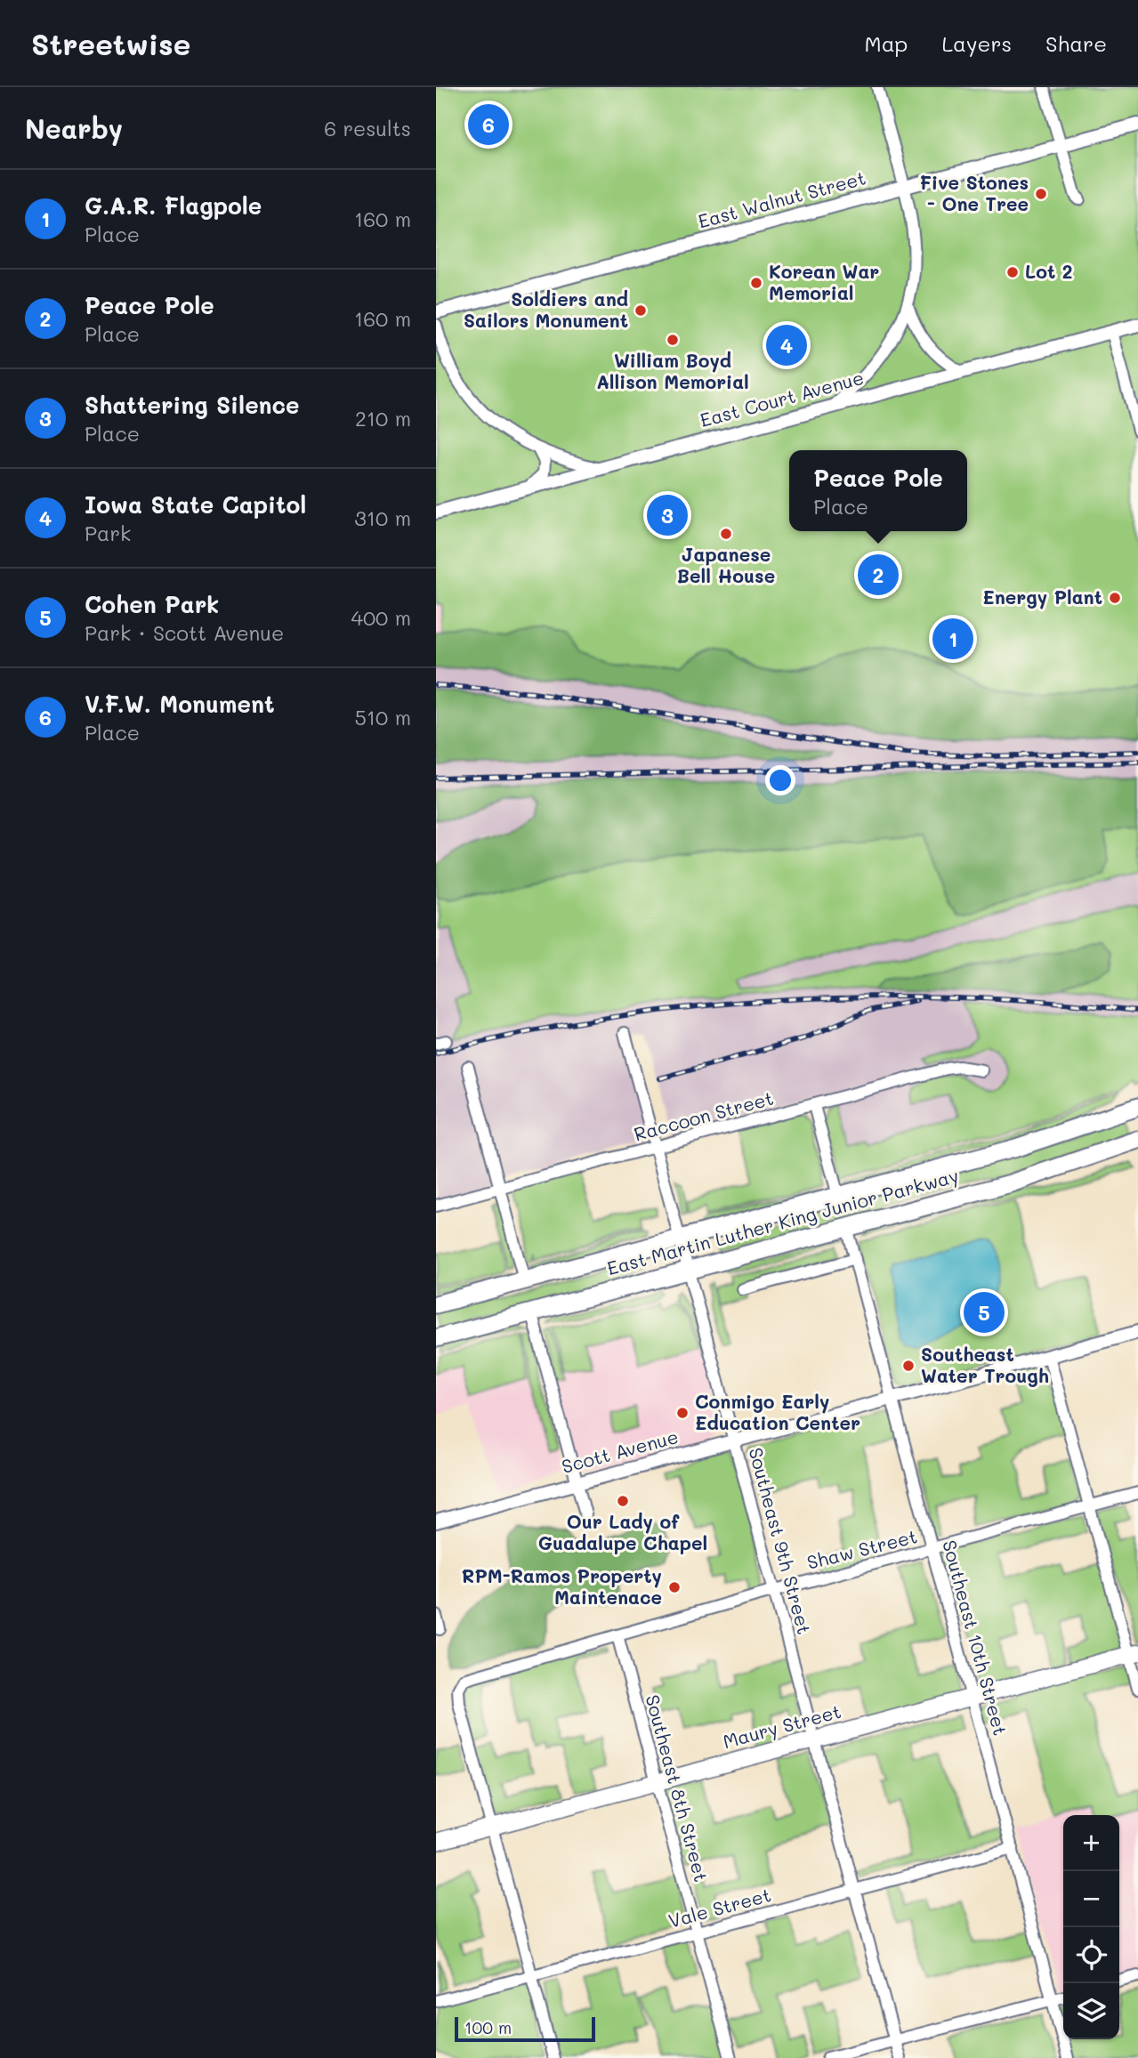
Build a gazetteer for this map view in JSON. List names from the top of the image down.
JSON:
{
  "streets": {
    "main road": ["East Martin Luther King Junior Parkway", "Maury Street"],
    "street": [
      "East Walnut Street",
      "East Court Avenue",
      "Raccoon Street",
      "Scott Avenue",
      "Southeast 9th Street",
      "Shaw Street",
      "Southeast 10th Street",
      "Southeast 8th Street",
      "Vale Street"
    ]
  },
  "crossings": [
    ["Raccoon Street", "Southeast 9th Street"],
    ["East Martin Luther King Junior Parkway", "Southeast 9th Street"],
    ["East Martin Luther King Junior Parkway", "Southeast 10th Street"],
    ["Scott Avenue", "Southeast 9th Street"],
    ["Scott Avenue", "Southeast 10th Street"],
    ["Southeast 9th Street", "Shaw Street"],
    ["Southeast 9th Street", "Maury Street"],
    ["Southeast 9th Street", "Vale Street"],
    ["Shaw Street", "Southeast 10th Street"],
    ["Shaw Street", "Maury Street"],
    ["Shaw Street", "Southeast 8th Street"],
    ["Southeast 10th Street", "Maury Street"],
    ["Southeast 10th Street", "Vale Street"],
    ["Maury Street", "Southeast 8th Street"],
    ["Southeast 8th Street", "Vale Street"]
  ],
  "places": [
    "Five Stones - One Tree",
    "Lot 2",
    "Korean War Memorial",
    "Soldiers and Sailors Monument",
    "William Boyd Allison Memorial",
    "Japanese Bell House",
    "Energy Plant",
    "Southeast Water Trough",
    "Conmigo Early Education Center",
    "Our Lady of Guadalupe Chapel",
    "RPM-Ramos Property Maintenace"
  ],
  "scale_bar": "100 m",
  "page": {
    "header": "Streetwise",
    "nav": ["Map", "Layers", "Share"],
    "heading": ["Nearby", "6 results"],
    "pins": [
      "6",
      "4",
      "3",
      "2",
      "1",
      "5"
    ],
    "list": [
      {
        "mark": "1",
        "name": "G.A.R. Flagpole",
        "note": "Place",
        "value": "160 m"
      },
      {
        "mark": "2",
        "name": "Peace Pole",
        "note": "Place",
        "value": "160 m"
      },
      {
        "mark": "3",
        "name": "Shattering Silence",
        "note": "Place",
        "value": "210 m"
      },
      {
        "mark": "4",
        "name": "Iowa State Capitol",
        "note": "Park",
        "value": "310 m"
      },
      {
        "mark": "5",
        "name": "Cohen Park",
        "note": "Park · Scott Avenue",
        "value": "400 m"
      },
      {
        "mark": "6",
        "name": "V.F.W. Monument",
        "note": "Place",
        "value": "510 m"
      }
    ],
    "popup": ["Peace Pole", "Place"],
    "map_buttons": ["+", "−"],
    "scale": "100 m"
  }
}
